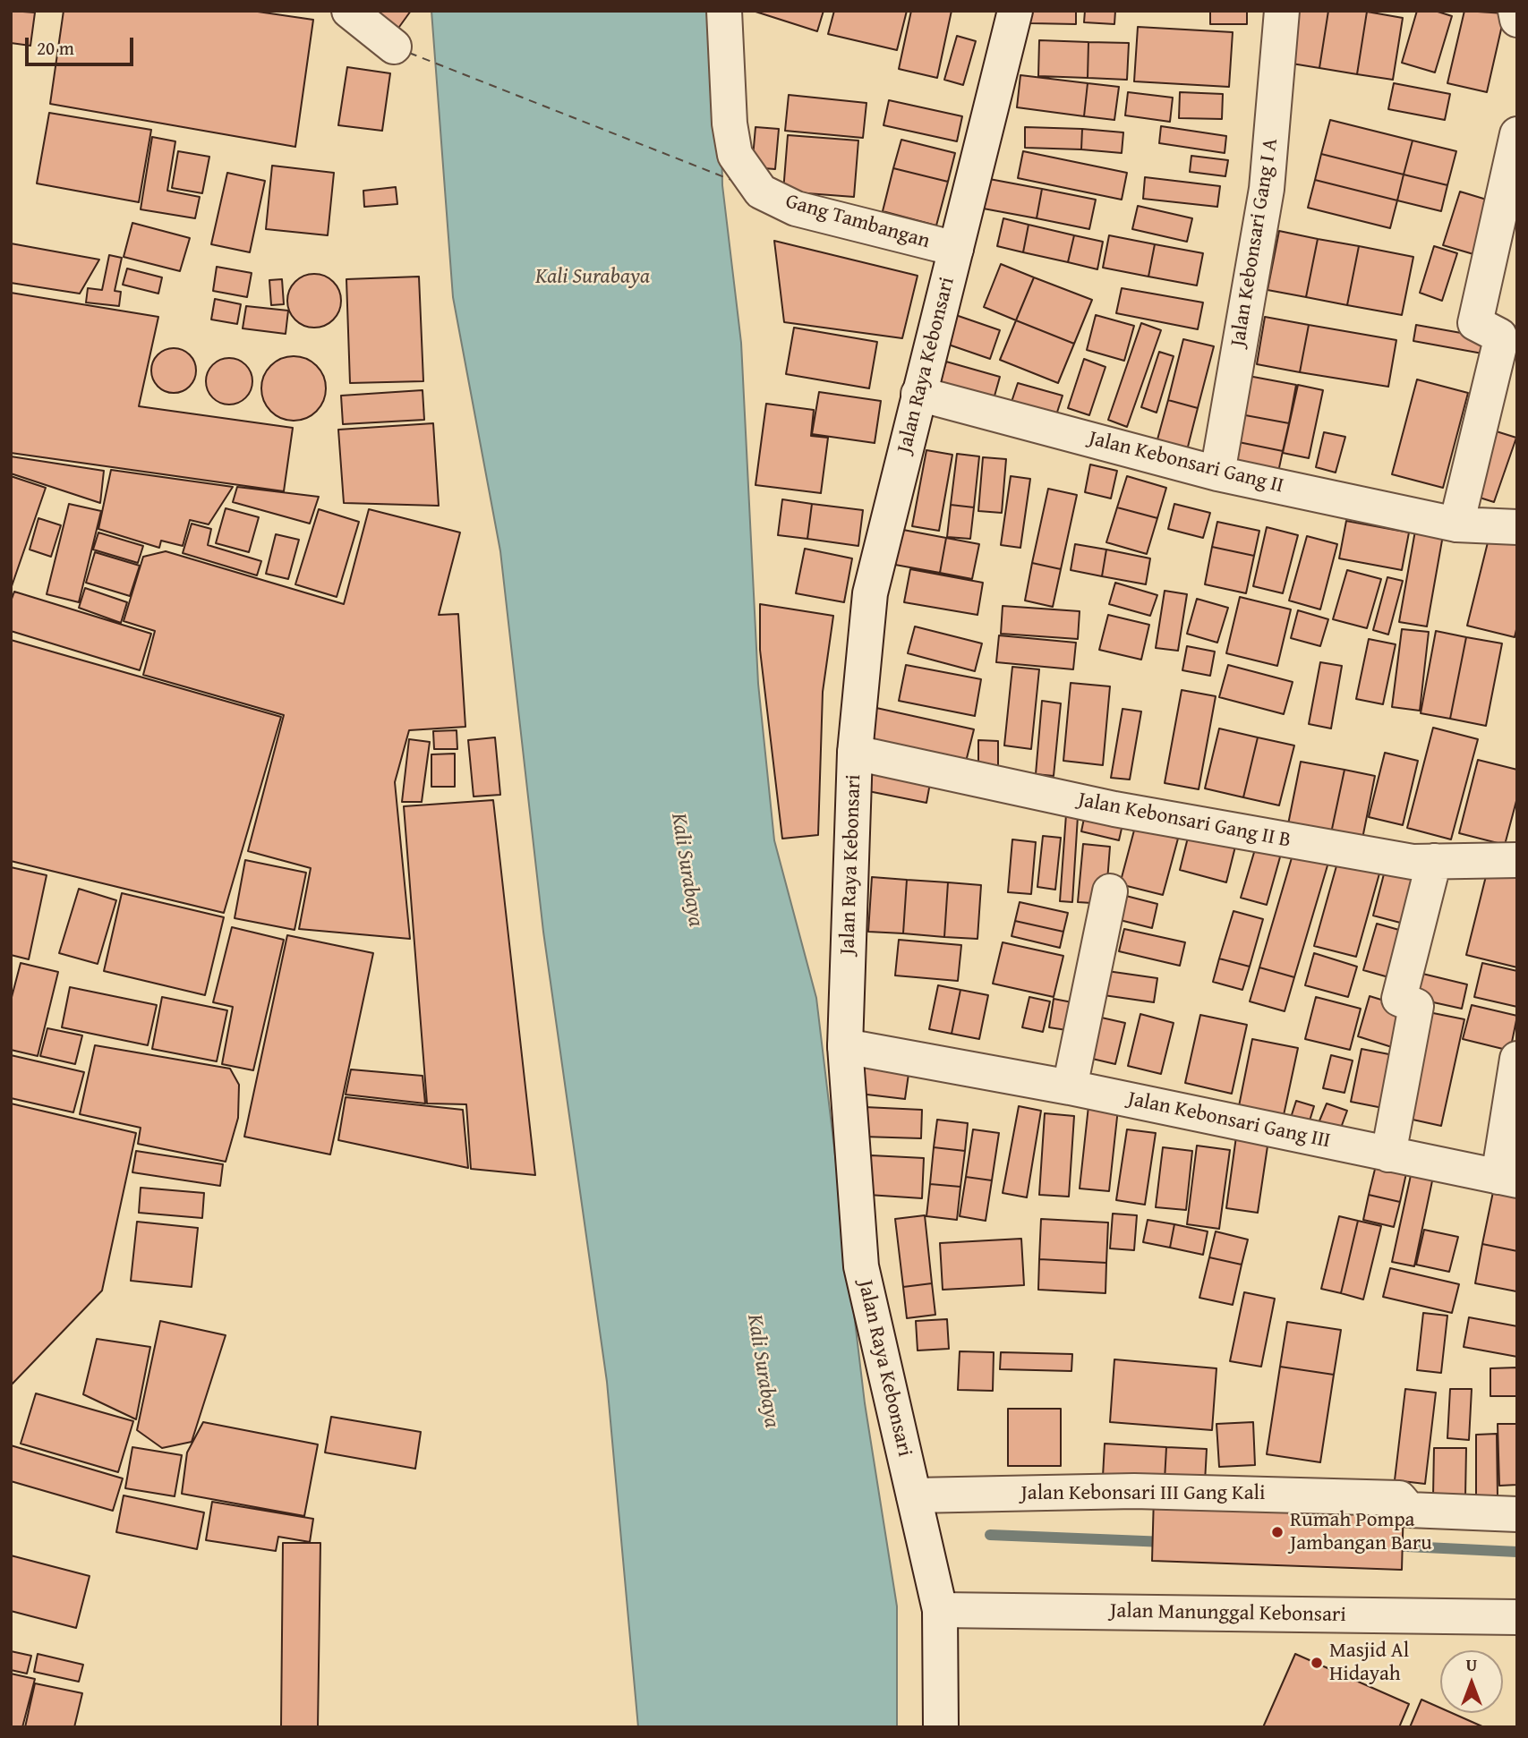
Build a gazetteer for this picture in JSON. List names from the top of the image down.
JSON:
{
  "streets": {
    "street": [
      "Gang Tambangan",
      "Jalan Kebonsari Gang I A",
      "Jalan Raya Kebonsari",
      "Jalan Kebonsari Gang II",
      "Jalan Kebonsari Gang II B",
      "Jalan Kebonsari Gang III",
      "Jalan Kebonsari III Gang Kali",
      "Jalan Manunggal Kebonsari"
    ]
  },
  "crossings": [
    ["Gang Tambangan", "Jalan Raya Kebonsari"],
    ["Jalan Kebonsari Gang I A", "Jalan Kebonsari Gang II"],
    ["Jalan Raya Kebonsari", "Jalan Kebonsari Gang II"],
    ["Jalan Raya Kebonsari", "Jalan Kebonsari Gang II B"],
    ["Jalan Raya Kebonsari", "Jalan Kebonsari Gang III"],
    ["Jalan Raya Kebonsari", "Jalan Kebonsari III Gang Kali"],
    ["Jalan Raya Kebonsari", "Jalan Manunggal Kebonsari"]
  ],
  "water": ["Kali Surabaya"],
  "places": ["Rumah Pompa Jambangan Baru", "Masjid Al Hidayah"],
  "scale_bar": "20 m",
  "north": "top"
}
